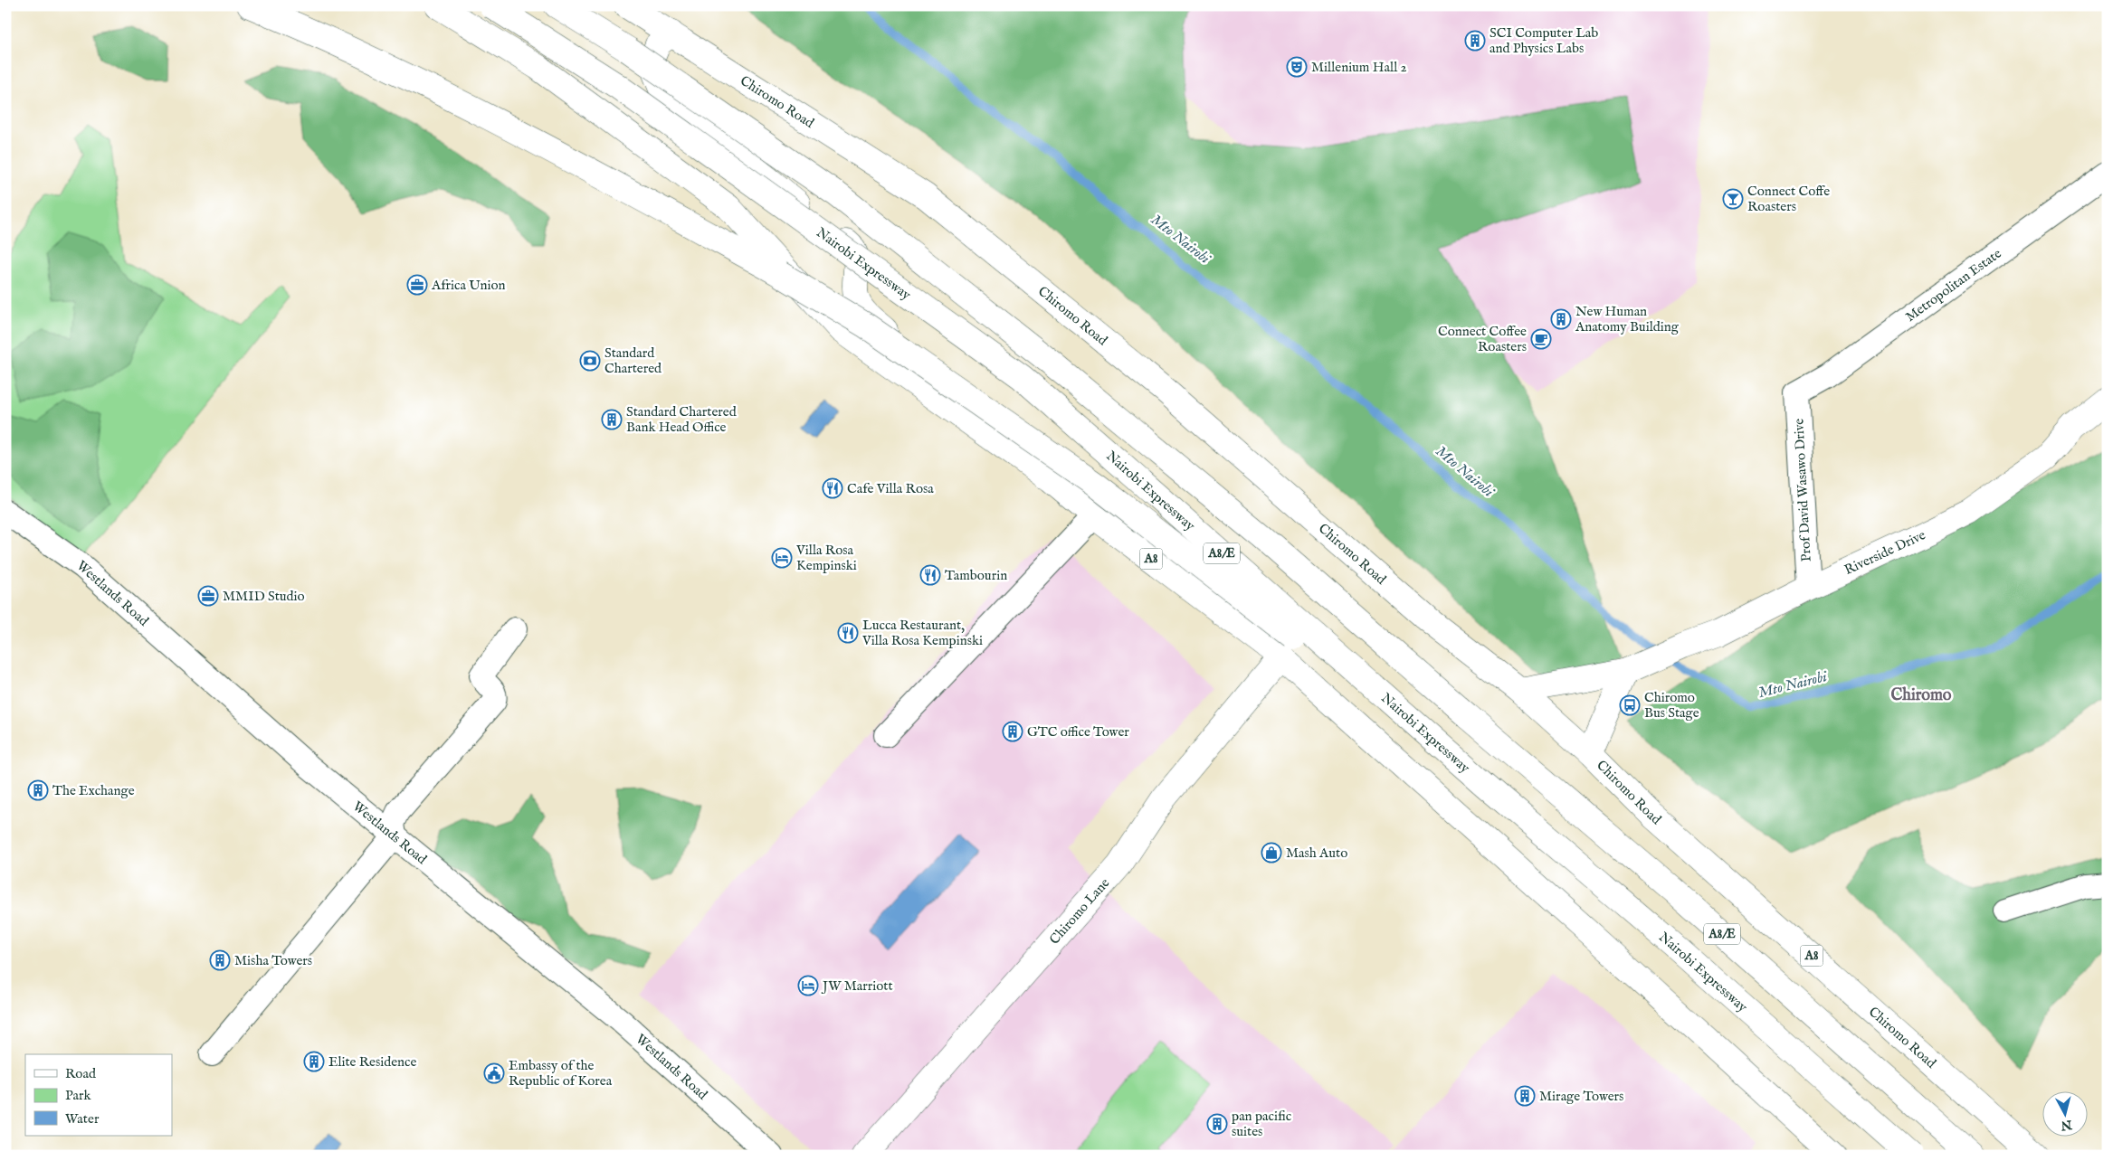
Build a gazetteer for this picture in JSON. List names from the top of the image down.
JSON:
{
  "streets": {
    "main road": [
      "Chiromo Road",
      "Nairobi Expressway",
      "Riverside Drive",
      "A8/E",
      "A8",
      "Chiromo Lane"
    ],
    "street": ["Metropolitan Estate", "Prof David Wasawo Drive", "Westlands Road"]
  },
  "crossings": [
    ["Chiromo Road", "Riverside Drive"],
    ["Metropolitan Estate", "Prof David Wasawo Drive"],
    ["Prof David Wasawo Drive", "Riverside Drive"],
    ["A8", "Chiromo Lane"]
  ],
  "districts": ["Chiromo"],
  "water": ["Mto Nairobi"],
  "places": {
    "building": [
      "SCI Computer Lab and Physics Labs",
      "New Human Anatomy Building",
      "Standard Chartered Bank Head Office",
      "GTC office Tower",
      "The Exchange",
      "Misha Towers",
      "Elite Residence",
      "Mirage Towers",
      "pan pacific suites"
    ],
    "theatre": ["Millenium Hall 2"],
    "bar": ["Connect Coffe Roasters"],
    "office": ["Africa Union", "MMID Studio"],
    "cafe": ["Connect Coffee Roasters"],
    "bank": ["Standard Chartered"],
    "restaurant": ["Cafe Villa Rosa", "Tambourin", "Lucca Restaurant, Villa Rosa Kempinski"],
    "hotel": ["Villa Rosa Kempinski", "JW Marriott"],
    "bus stop": ["Chiromo Bus Stage"],
    "shop": ["Mash Auto"],
    "public building": ["Embassy of the Republic of Korea"]
  },
  "legend": ["Road", "Park", "Water"],
  "north": "bottom"
}
